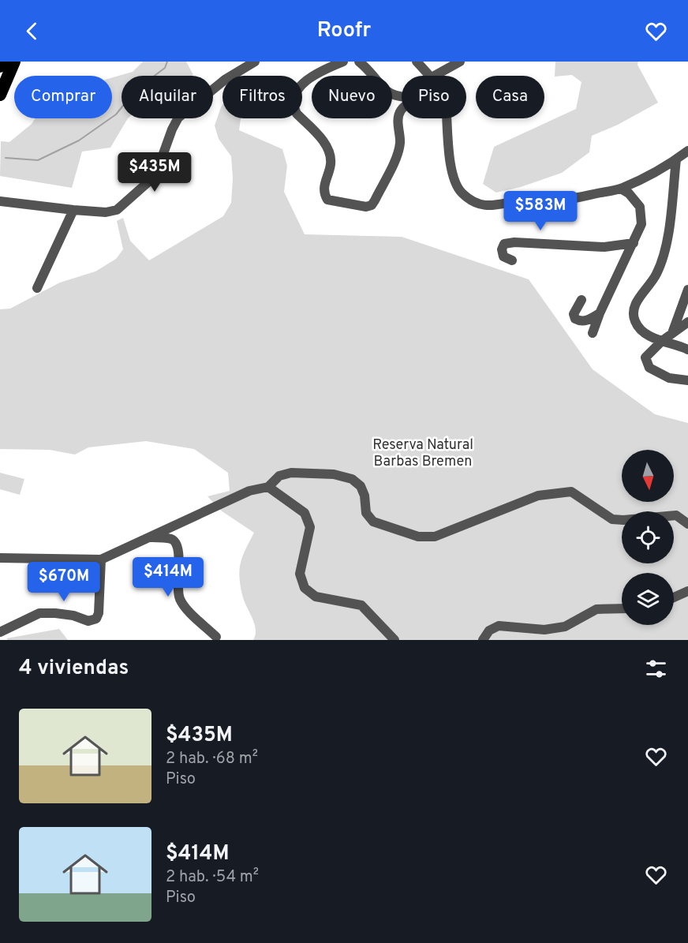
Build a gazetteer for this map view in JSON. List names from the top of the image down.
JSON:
{
  "parks": ["Reserva Natural Barbas Bremen"],
  "north": "bottom",
  "page": {
    "header": "Roofr",
    "chip": [
      "Comprar",
      "Alquilar",
      "Filtros",
      "Nuevo",
      "Piso",
      "Casa"
    ],
    "price": [
      "$435M",
      "$583M",
      "$414M",
      "$670M"
    ],
    "heading": "4 viviendas",
    "list": [
      {
        "name": "$435M",
        "note": "2 hab. · 68 m² · Piso"
      },
      {
        "name": "$414M",
        "note": "2 hab. · 54 m² · Piso"
      }
    ]
  }
}
